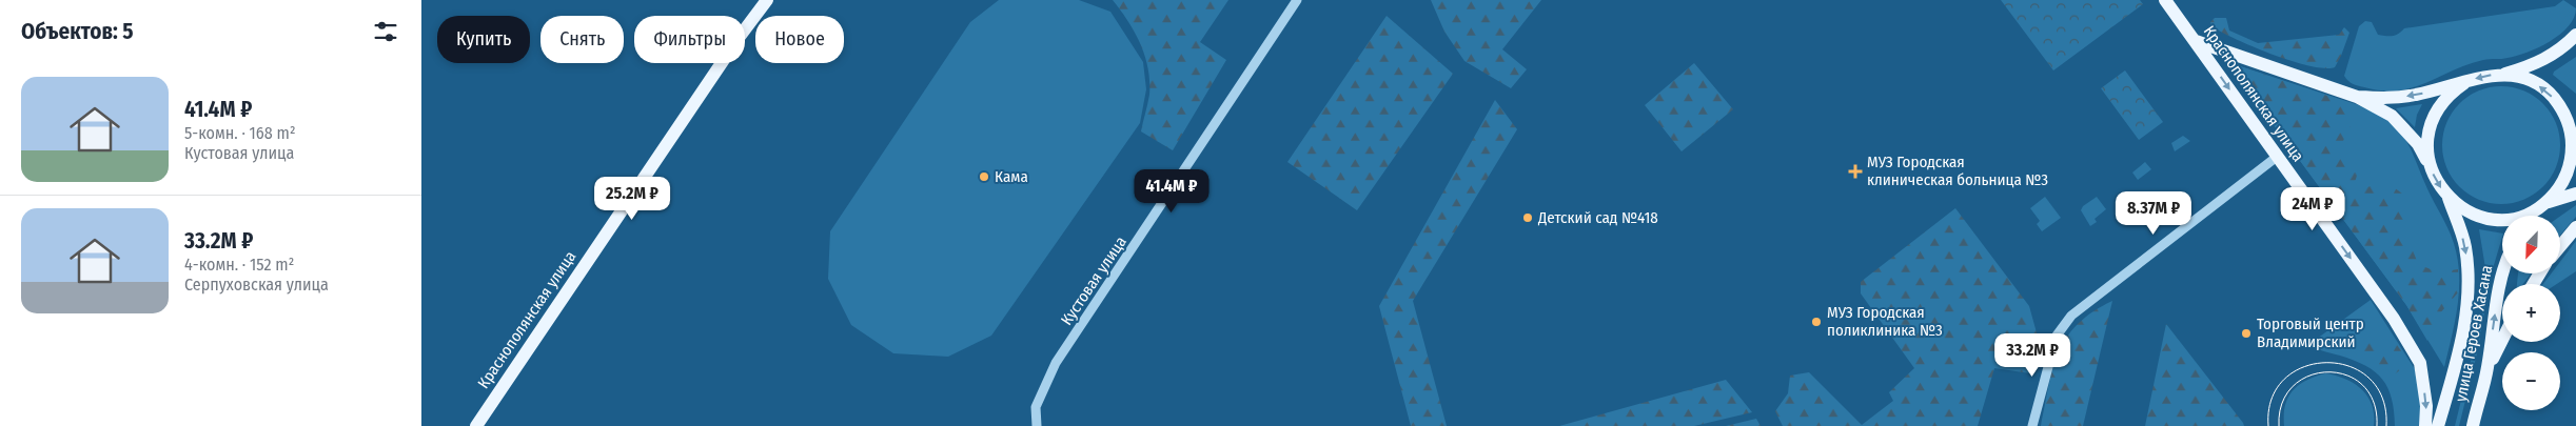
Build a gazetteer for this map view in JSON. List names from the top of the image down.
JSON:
{
  "streets": {
    "main road": ["Краснополянская улица", "улица Героев Хасана"],
    "street": ["Кустовая улица"]
  },
  "one_way": ["Краснополянская улица"],
  "places": {
    "health": ["МУЗ Городская клиническая больница №3"],
    "other": [
      "Кама",
      "Детский сад №418",
      "МУЗ Городская поликлиника №3",
      "Торговый центр Владимирский"
    ]
  },
  "north": "bottom left",
  "page": {
    "heading": "Объектов: 5",
    "chip": [
      "Купить",
      "Снять",
      "Фильтры",
      "Новое"
    ],
    "list": [
      {
        "name": "41.4M ₽",
        "note": "5-комн. · 168 m² · Кустовая улица"
      },
      {
        "name": "33.2M ₽",
        "note": "4-комн. · 152 m² · Серпуховская улица"
      }
    ],
    "price": [
      "41.4M ₽",
      "25.2M ₽",
      "24M ₽",
      "8.37M ₽",
      "33.2M ₽"
    ],
    "map_buttons": ["+", "−"]
  }
}
